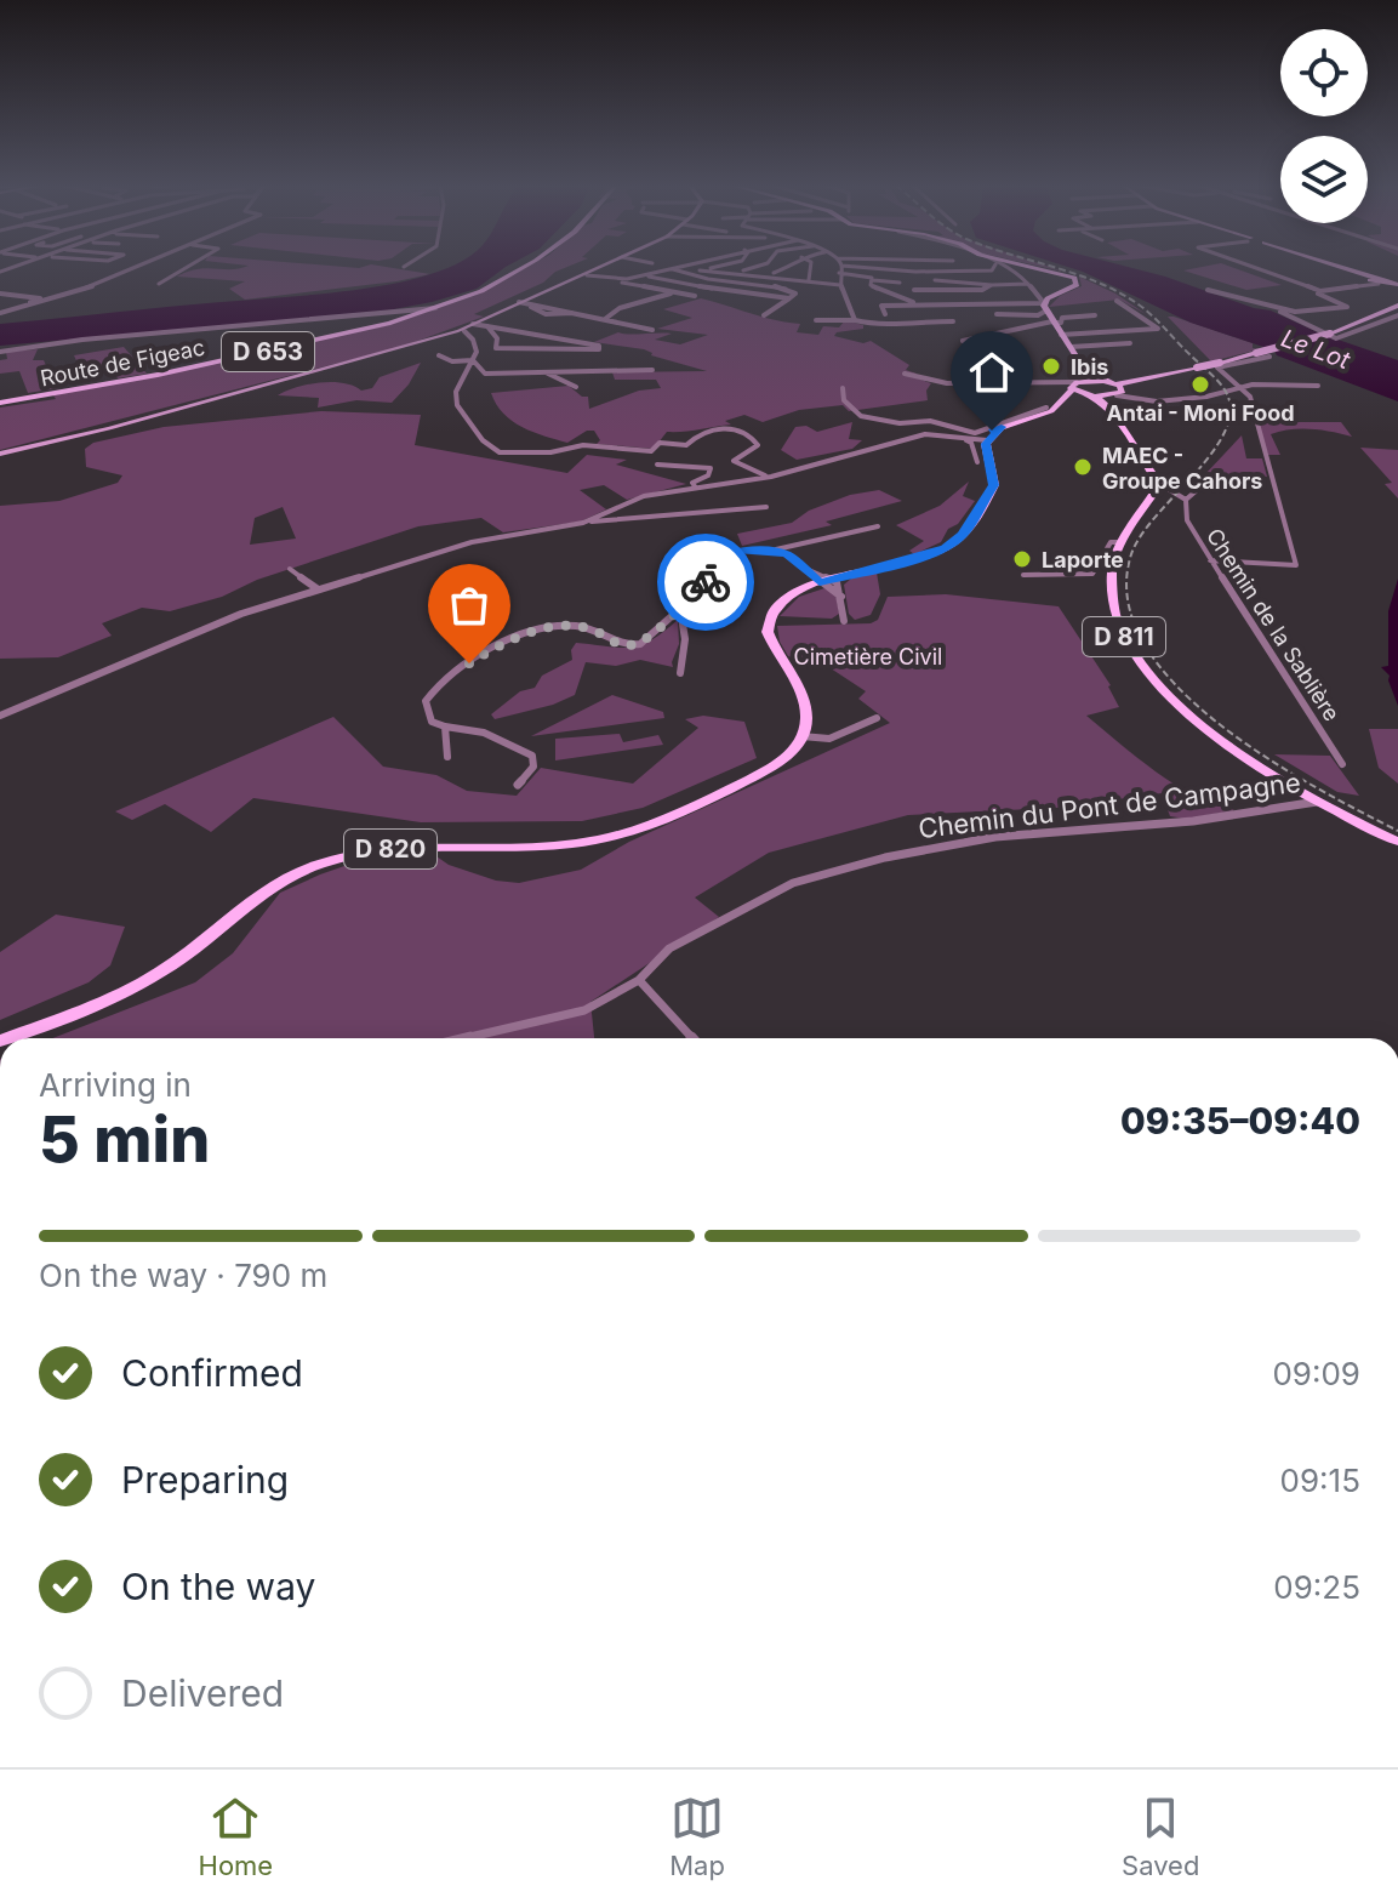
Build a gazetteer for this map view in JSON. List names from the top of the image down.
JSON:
{
  "streets": {
    "main road": [
      "D 653",
      "Route de Figeac",
      "D 811",
      "D 820"
    ],
    "street": ["Chemin de la Sablière", "Chemin du Pont de Campagne"]
  },
  "crossings": [
    ["D 811", "Chemin du Pont de Campagne"]
  ],
  "water": ["Le Lot"],
  "parks": ["Cimetière Civil"],
  "places": [
    "Ibis",
    "Antai - Moni Food",
    "MAEC - Groupe Cahors",
    "Laporte"
  ],
  "page": {
    "heading": ["5 min", "Arriving in", "09:35–09:40"],
    "bar": "On the way · 790 m",
    "list": [
      ["Confirmed", "09:09"],
      ["Preparing", "09:15"],
      ["On the way", "09:25"],
      "Delivered"
    ],
    "tabs": ["Home", "Map", "Saved"]
  }
}
